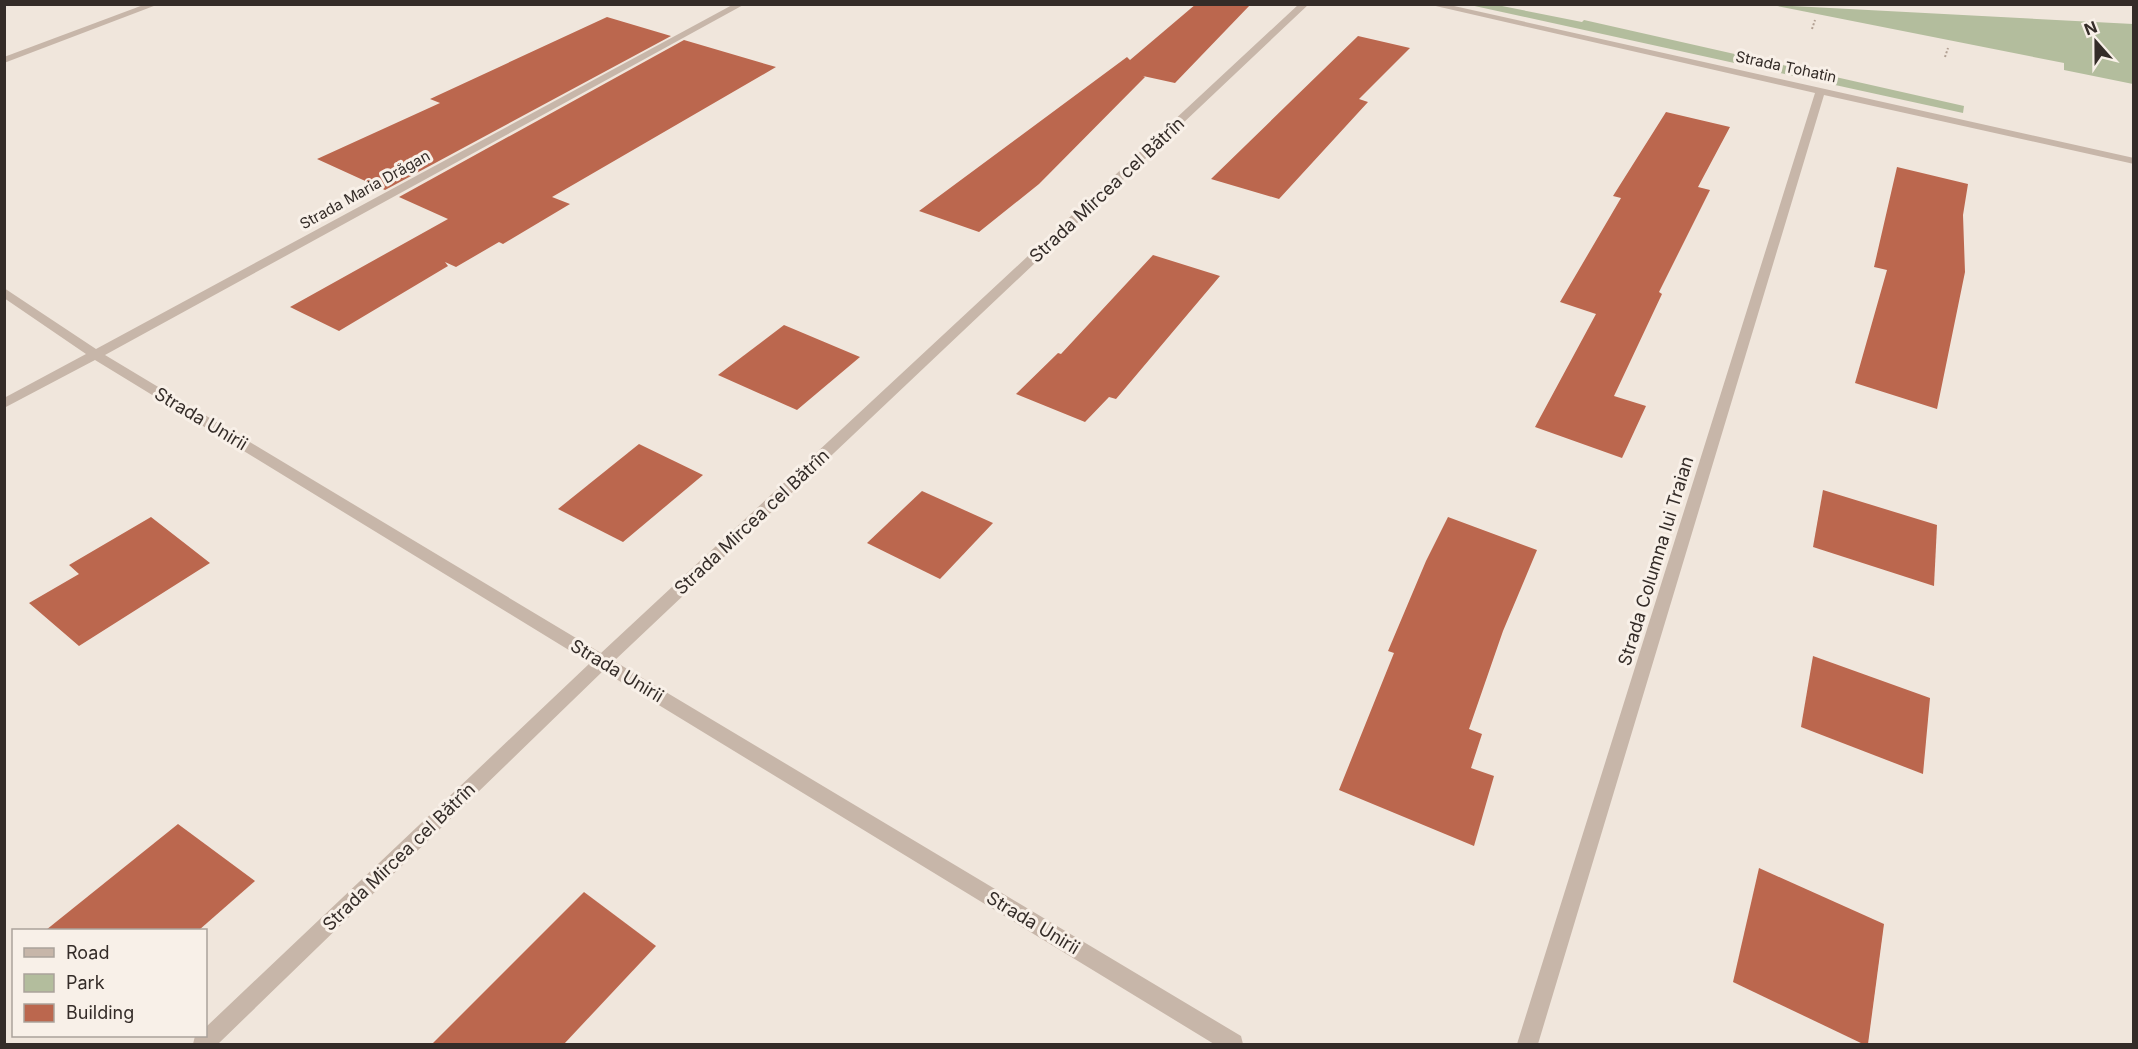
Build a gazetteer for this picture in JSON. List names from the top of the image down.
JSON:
{
  "streets": {
    "street": [
      "Strada Tohatin",
      "Strada Maria Drăgan",
      "Strada Mircea cel Bătrîn",
      "Strada Unirii",
      "Strada Columna lui Traian"
    ]
  },
  "crossings": [
    ["Strada Tohatin", "Strada Columna lui Traian"],
    ["Strada Maria Drăgan", "Strada Unirii"],
    ["Strada Mircea cel Bătrîn", "Strada Unirii"]
  ],
  "legend": ["Road", "Park", "Building"],
  "north": "top"
}
